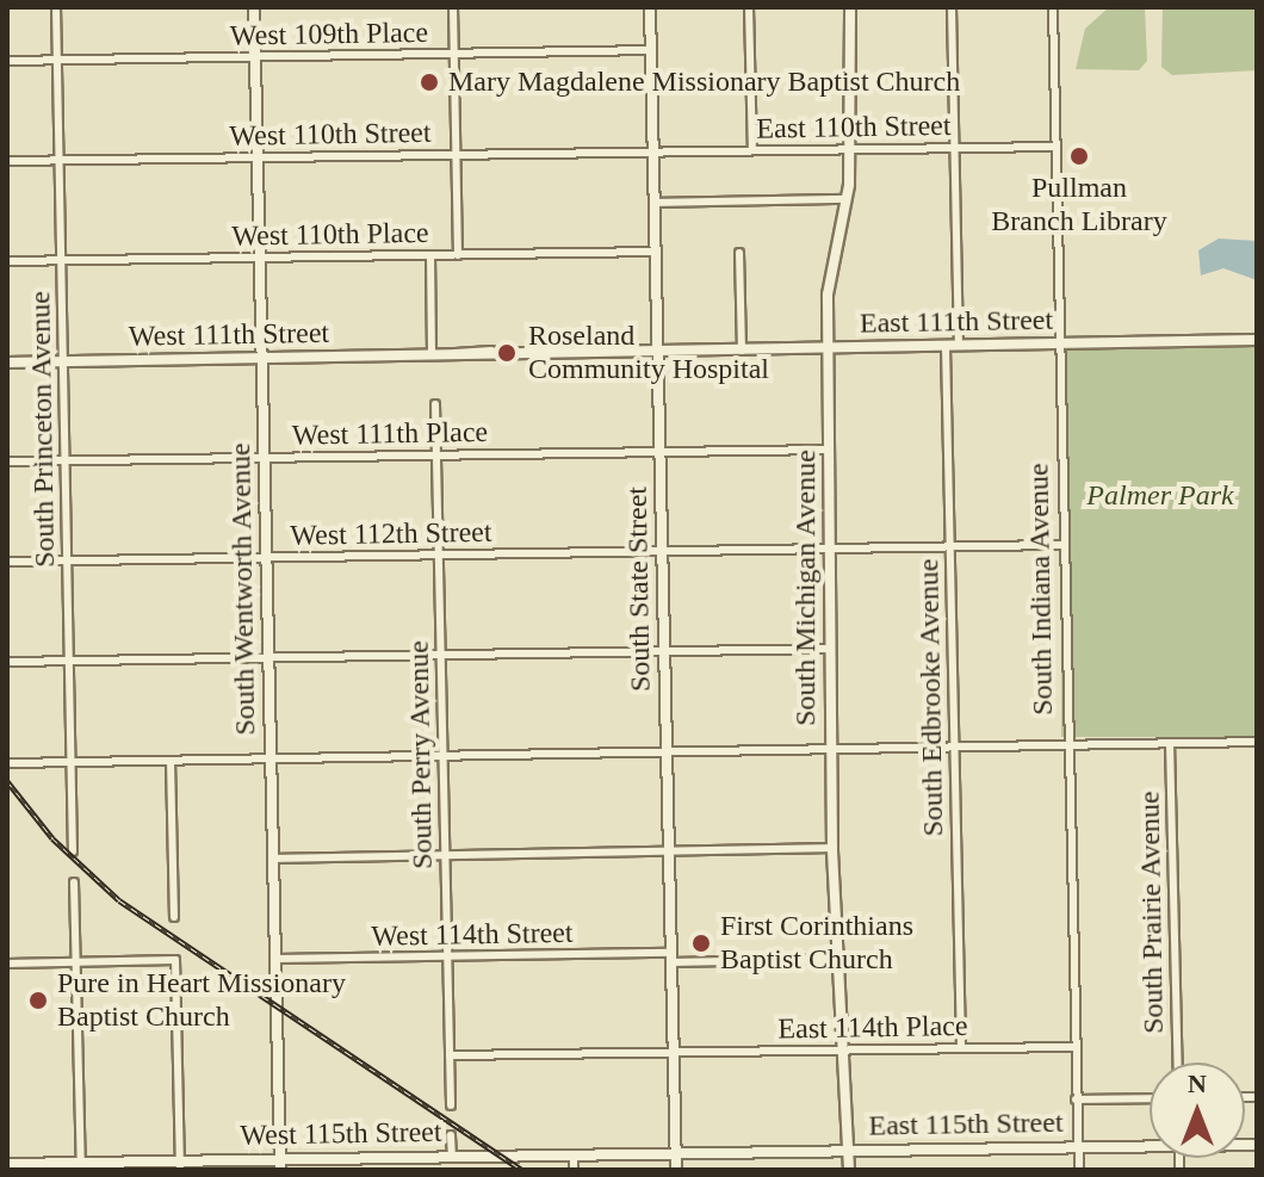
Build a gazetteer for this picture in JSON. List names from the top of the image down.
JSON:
{
  "streets": {
    "street": [
      "West 109th Place",
      "East 110th Street",
      "West 110th Street",
      "West 110th Place",
      "East 111th Street",
      "West 111th Street",
      "South Princeton Avenue",
      "West 111th Place",
      "West 112th Street",
      "South Michigan Avenue",
      "South Wentworth Avenue",
      "South State Street",
      "South Indiana Avenue",
      "South Edbrooke Avenue",
      "South Perry Avenue",
      "South Prairie Avenue",
      "West 114th Street",
      "East 114th Place",
      "East 115th Street",
      "West 115th Street"
    ]
  },
  "crossings": [
    ["West 109th Place", "South Princeton Avenue"],
    ["West 109th Place", "South Wentworth Avenue"],
    ["West 109th Place", "South State Street"],
    ["East 110th Street", "West 110th Street"],
    ["East 110th Street", "South Michigan Avenue"],
    ["East 110th Street", "South State Street"],
    ["East 110th Street", "South Indiana Avenue"],
    ["West 110th Street", "South Princeton Avenue"],
    ["West 110th Street", "South Wentworth Avenue"],
    ["West 110th Street", "South State Street"],
    ["West 110th Place", "South Princeton Avenue"],
    ["West 110th Place", "South Wentworth Avenue"],
    ["West 110th Place", "South State Street"],
    ["East 111th Street", "West 111th Street"],
    ["East 111th Street", "South Michigan Avenue"],
    ["East 111th Street", "South State Street"],
    ["East 111th Street", "South Indiana Avenue"],
    ["East 111th Street", "South Edbrooke Avenue"],
    ["West 111th Street", "South Princeton Avenue"],
    ["West 111th Street", "South Wentworth Avenue"],
    ["West 111th Street", "South State Street"],
    ["South Princeton Avenue", "West 111th Place"],
    ["South Princeton Avenue", "West 112th Street"],
    ["West 111th Place", "South Michigan Avenue"],
    ["West 111th Place", "South Wentworth Avenue"],
    ["West 111th Place", "South State Street"],
    ["West 111th Place", "South Perry Avenue"],
    ["West 112th Street", "South Michigan Avenue"],
    ["West 112th Street", "South Wentworth Avenue"],
    ["West 112th Street", "South State Street"],
    ["West 112th Street", "South Indiana Avenue"],
    ["West 112th Street", "South Edbrooke Avenue"],
    ["West 112th Street", "South Perry Avenue"],
    ["South Michigan Avenue", "West 114th Street"],
    ["South Michigan Avenue", "East 114th Place"],
    ["South Michigan Avenue", "East 115th Street"],
    ["South Wentworth Avenue", "West 114th Street"],
    ["South Wentworth Avenue", "West 115th Street"],
    ["South State Street", "West 114th Street"],
    ["South State Street", "East 114th Place"],
    ["South State Street", "East 115th Street"],
    ["South State Street", "West 115th Street"],
    ["South Indiana Avenue", "East 114th Place"],
    ["South Indiana Avenue", "East 115th Street"],
    ["South Edbrooke Avenue", "East 114th Place"],
    ["South Perry Avenue", "West 114th Street"],
    ["South Perry Avenue", "East 114th Place"],
    ["East 115th Street", "West 115th Street"]
  ],
  "parks": ["Palmer Park"],
  "places": [
    "Mary Magdalene Missionary Baptist Church",
    "Pullman Branch Library",
    "Roseland Community Hospital",
    "First Corinthians Baptist Church",
    "Pure in Heart Missionary Baptist Church"
  ],
  "north": "top"
}
